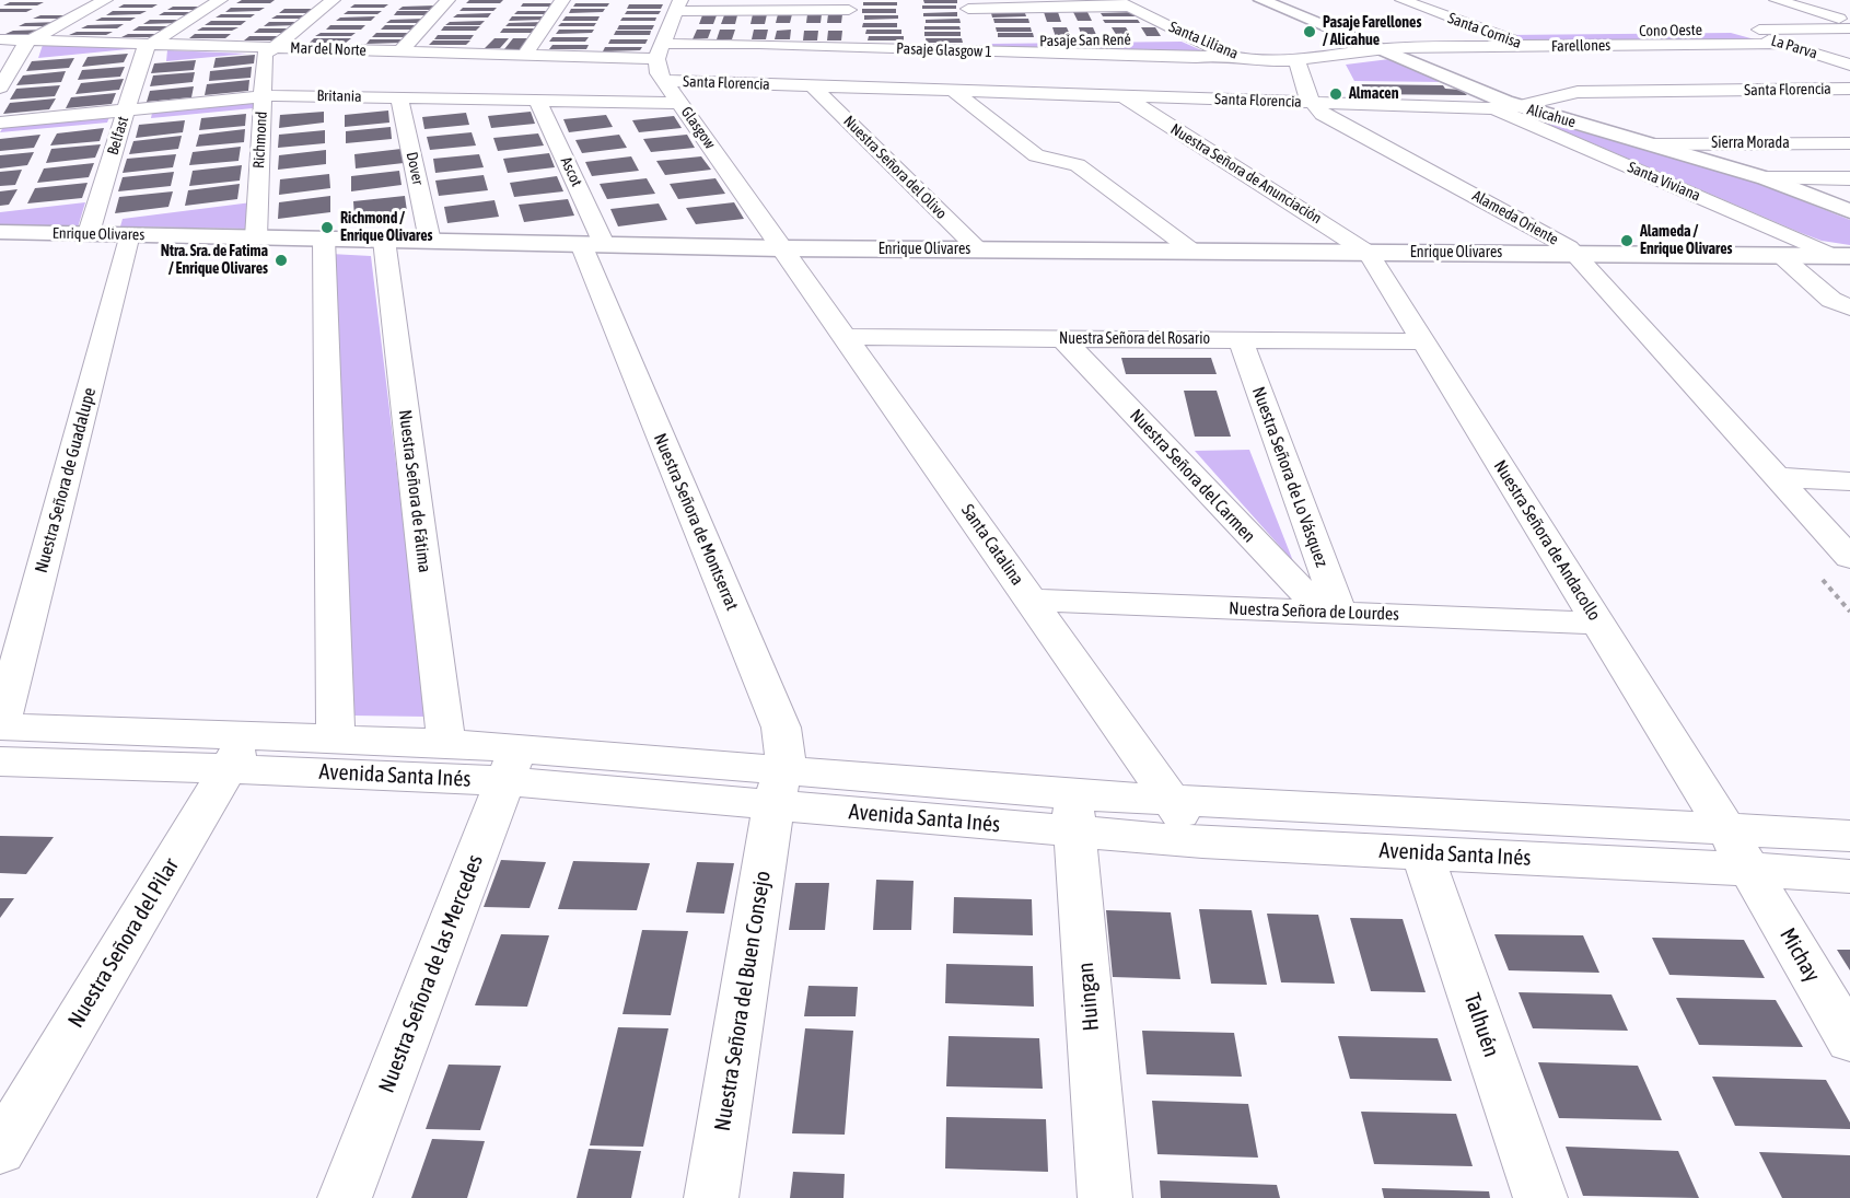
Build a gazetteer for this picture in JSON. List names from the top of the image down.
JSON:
{
  "streets": {
    "street": [
      "Santa Cornisa",
      "Cono Oeste",
      "Pasaje San René",
      "Santa Liliana",
      "Farellones",
      "La Parva",
      "Mar del Norte",
      "Pasaje Glasgow 1",
      "Santa Florencia",
      "Britania",
      "Alicahue",
      "Glasgow",
      "Belfast",
      "Richmond",
      "Sierra Morada",
      "Nuestra Señora del Olivo",
      "Dover",
      "Ascot",
      "Nuestra Señora de Anunciación",
      "Santa Viviana",
      "Alameda Oriente",
      "Enrique Olivares",
      "Nuestra Señora del Rosario",
      "Nuestra Señora del Carmen",
      "Nuestra Señora de Lo Vásquez",
      "Nuestra Señora de Guadalupe",
      "Nuestra Señora de Fátima",
      "Nuestra Señora de Montserrat",
      "Nuestra Señora de Andacollo",
      "Santa Catalina",
      "Nuestra Señora de Lourdes",
      "Avenida Santa Inés",
      "Nuestra Señora del Pilar",
      "Michay",
      "Nuestra Señora de las Mercedes",
      "Huingan",
      "Nuestra Señora del Buen Consejo",
      "Talhuén"
    ]
  },
  "crossings": [
    ["Santa Cornisa", "Cono Oeste"],
    ["Santa Cornisa", "Farellones"],
    ["Cono Oeste", "La Parva"],
    ["Pasaje San René", "Santa Liliana"],
    ["Pasaje San René", "Pasaje Glasgow 1"],
    ["Santa Liliana", "Pasaje Glasgow 1"],
    ["Farellones", "La Parva"],
    ["Farellones", "Alicahue"],
    ["Mar del Norte", "Pasaje Glasgow 1"],
    ["Mar del Norte", "Glasgow"],
    ["Mar del Norte", "Belfast"],
    ["Mar del Norte", "Richmond"],
    ["Pasaje Glasgow 1", "Glasgow"],
    ["Santa Florencia", "Alicahue"],
    ["Santa Florencia", "Glasgow"],
    ["Santa Florencia", "Nuestra Señora del Olivo"],
    ["Santa Florencia", "Nuestra Señora de Anunciación"],
    ["Santa Florencia", "Santa Viviana"],
    ["Santa Florencia", "Alameda Oriente"],
    ["Britania", "Glasgow"],
    ["Britania", "Belfast"],
    ["Britania", "Richmond"],
    ["Britania", "Dover"],
    ["Britania", "Ascot"],
    ["Alicahue", "Sierra Morada"],
    ["Glasgow", "Enrique Olivares"],
    ["Glasgow", "Santa Catalina"],
    ["Belfast", "Enrique Olivares"],
    ["Richmond", "Enrique Olivares"],
    ["Nuestra Señora del Olivo", "Enrique Olivares"],
    ["Dover", "Enrique Olivares"],
    ["Ascot", "Enrique Olivares"],
    ["Ascot", "Nuestra Señora de Montserrat"],
    ["Nuestra Señora de Anunciación", "Enrique Olivares"],
    ["Nuestra Señora de Anunciación", "Nuestra Señora de Andacollo"],
    ["Santa Viviana", "Enrique Olivares"],
    ["Alameda Oriente", "Enrique Olivares"],
    ["Enrique Olivares", "Nuestra Señora de Guadalupe"],
    ["Enrique Olivares", "Nuestra Señora de Fátima"],
    ["Enrique Olivares", "Nuestra Señora de Montserrat"],
    ["Enrique Olivares", "Nuestra Señora de Andacollo"],
    ["Enrique Olivares", "Santa Catalina"],
    ["Nuestra Señora del Rosario", "Nuestra Señora del Carmen"],
    ["Nuestra Señora del Rosario", "Nuestra Señora de Lo Vásquez"],
    ["Nuestra Señora del Rosario", "Nuestra Señora de Andacollo"],
    ["Nuestra Señora del Rosario", "Santa Catalina"],
    ["Nuestra Señora del Carmen", "Nuestra Señora de Lo Vásquez"],
    ["Nuestra Señora del Carmen", "Nuestra Señora de Lourdes"],
    ["Nuestra Señora de Lo Vásquez", "Nuestra Señora de Lourdes"],
    ["Nuestra Señora de Guadalupe", "Avenida Santa Inés"],
    ["Nuestra Señora de Fátima", "Avenida Santa Inés"],
    ["Nuestra Señora de Montserrat", "Avenida Santa Inés"],
    ["Nuestra Señora de Montserrat", "Nuestra Señora del Buen Consejo"],
    ["Nuestra Señora de Andacollo", "Nuestra Señora de Lourdes"],
    ["Nuestra Señora de Andacollo", "Avenida Santa Inés"],
    ["Nuestra Señora de Andacollo", "Michay"],
    ["Santa Catalina", "Nuestra Señora de Lourdes"],
    ["Santa Catalina", "Avenida Santa Inés"],
    ["Avenida Santa Inés", "Nuestra Señora del Pilar"],
    ["Avenida Santa Inés", "Michay"],
    ["Avenida Santa Inés", "Nuestra Señora de las Mercedes"],
    ["Avenida Santa Inés", "Huingan"],
    ["Avenida Santa Inés", "Nuestra Señora del Buen Consejo"],
    ["Avenida Santa Inés", "Talhuén"]
  ],
  "places": [
    "Pasaje Farellones / Alicahue",
    "Almacen",
    "Richmond / Enrique Olivares",
    "Alameda / Enrique Olivares",
    "Ntra. Sra. de Fatima / Enrique Olivares"
  ]
}
